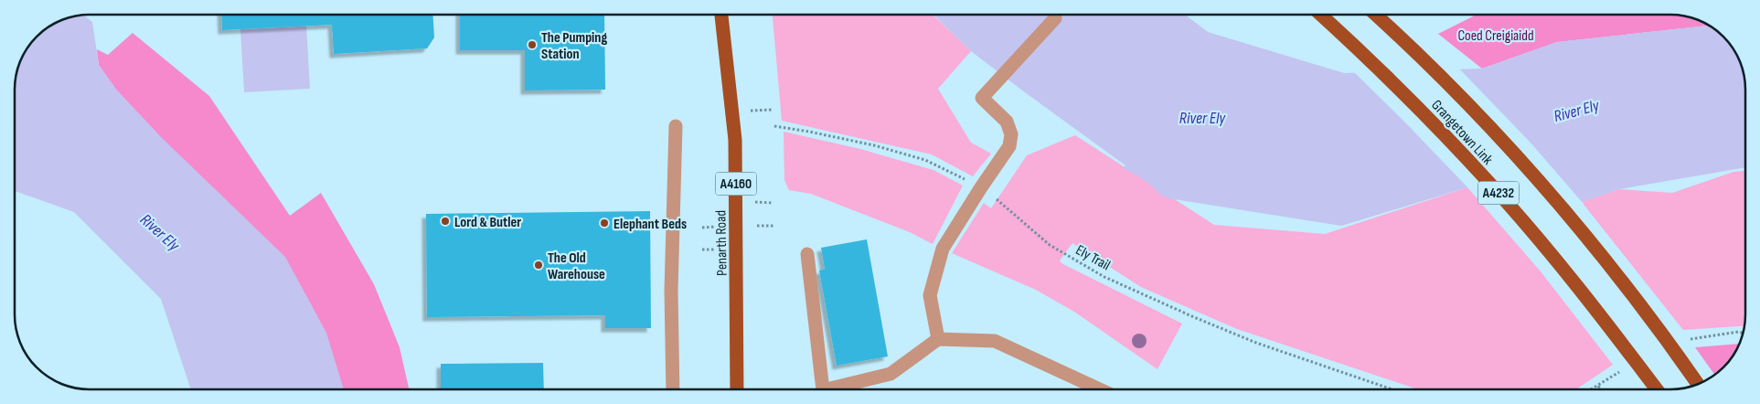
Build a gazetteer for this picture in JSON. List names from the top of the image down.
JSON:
{
  "streets": {
    "main road": [
      "Grangetown Link",
      "A4160",
      "A4232",
      "Penarth Road"
    ],
    "path": ["Ely Trail"]
  },
  "water": ["River Ely"],
  "parks": ["Coed Creigiaidd"],
  "places": [
    "The Pumping Station",
    "Lord & Butler",
    "Elephant Beds",
    "The Old Warehouse"
  ]
}
